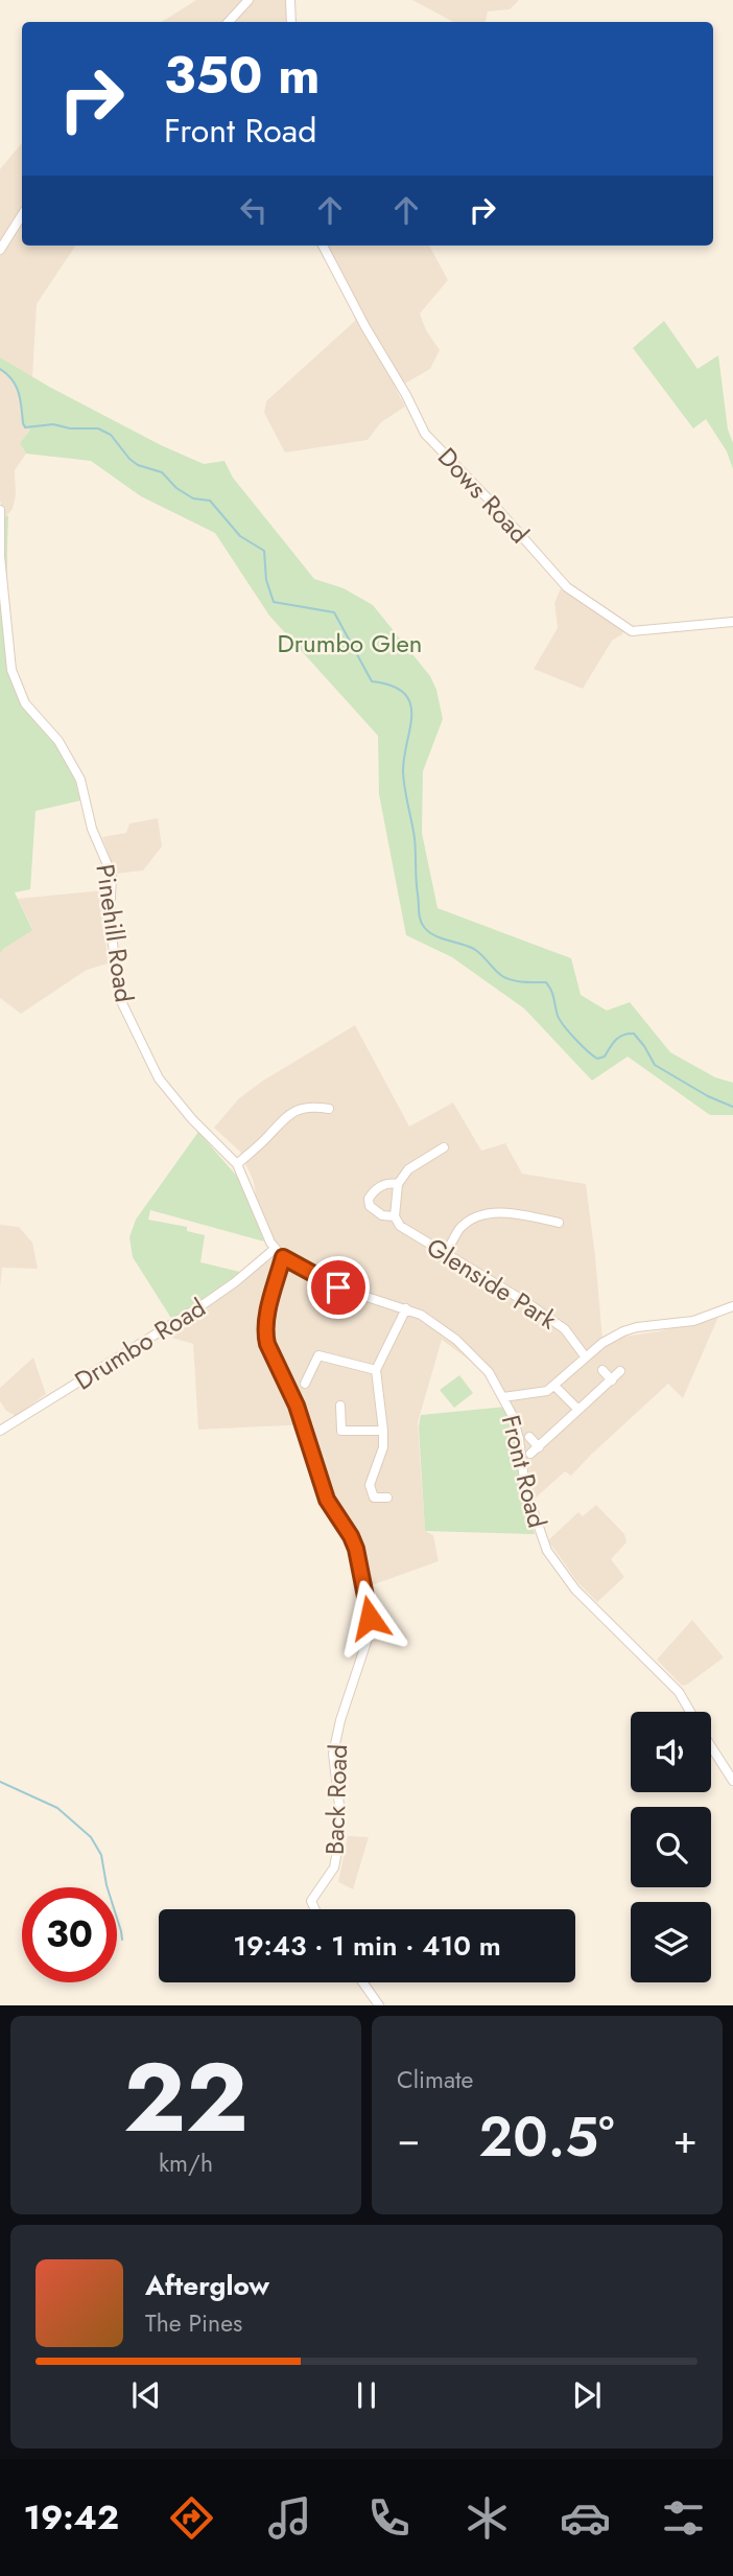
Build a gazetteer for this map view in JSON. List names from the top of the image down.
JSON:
{
  "streets": {
    "street": [
      "Dows Road",
      "Pinehill Road",
      "Glenside Park",
      "Drumbo Road",
      "Front Road",
      "Back Road"
    ]
  },
  "crossings": [
    ["Pinehill Road", "Drumbo Road"],
    ["Pinehill Road", "Front Road"],
    ["Drumbo Road", "Front Road"],
    ["Front Road", "Back Road"]
  ],
  "parks": ["Drumbo Glen"],
  "page": {
    "turn": ["350 m", "Front Road"],
    "limit": "30",
    "trip": "19:43 · 1 min · 410 m",
    "tile": [
      ["22", "km/h"],
      "Climate"
    ],
    "heat": ["−", "20.5°", "+"],
    "song": ["Afterglow", "The Pines"],
    "tabs": "19:42"
  }
}
